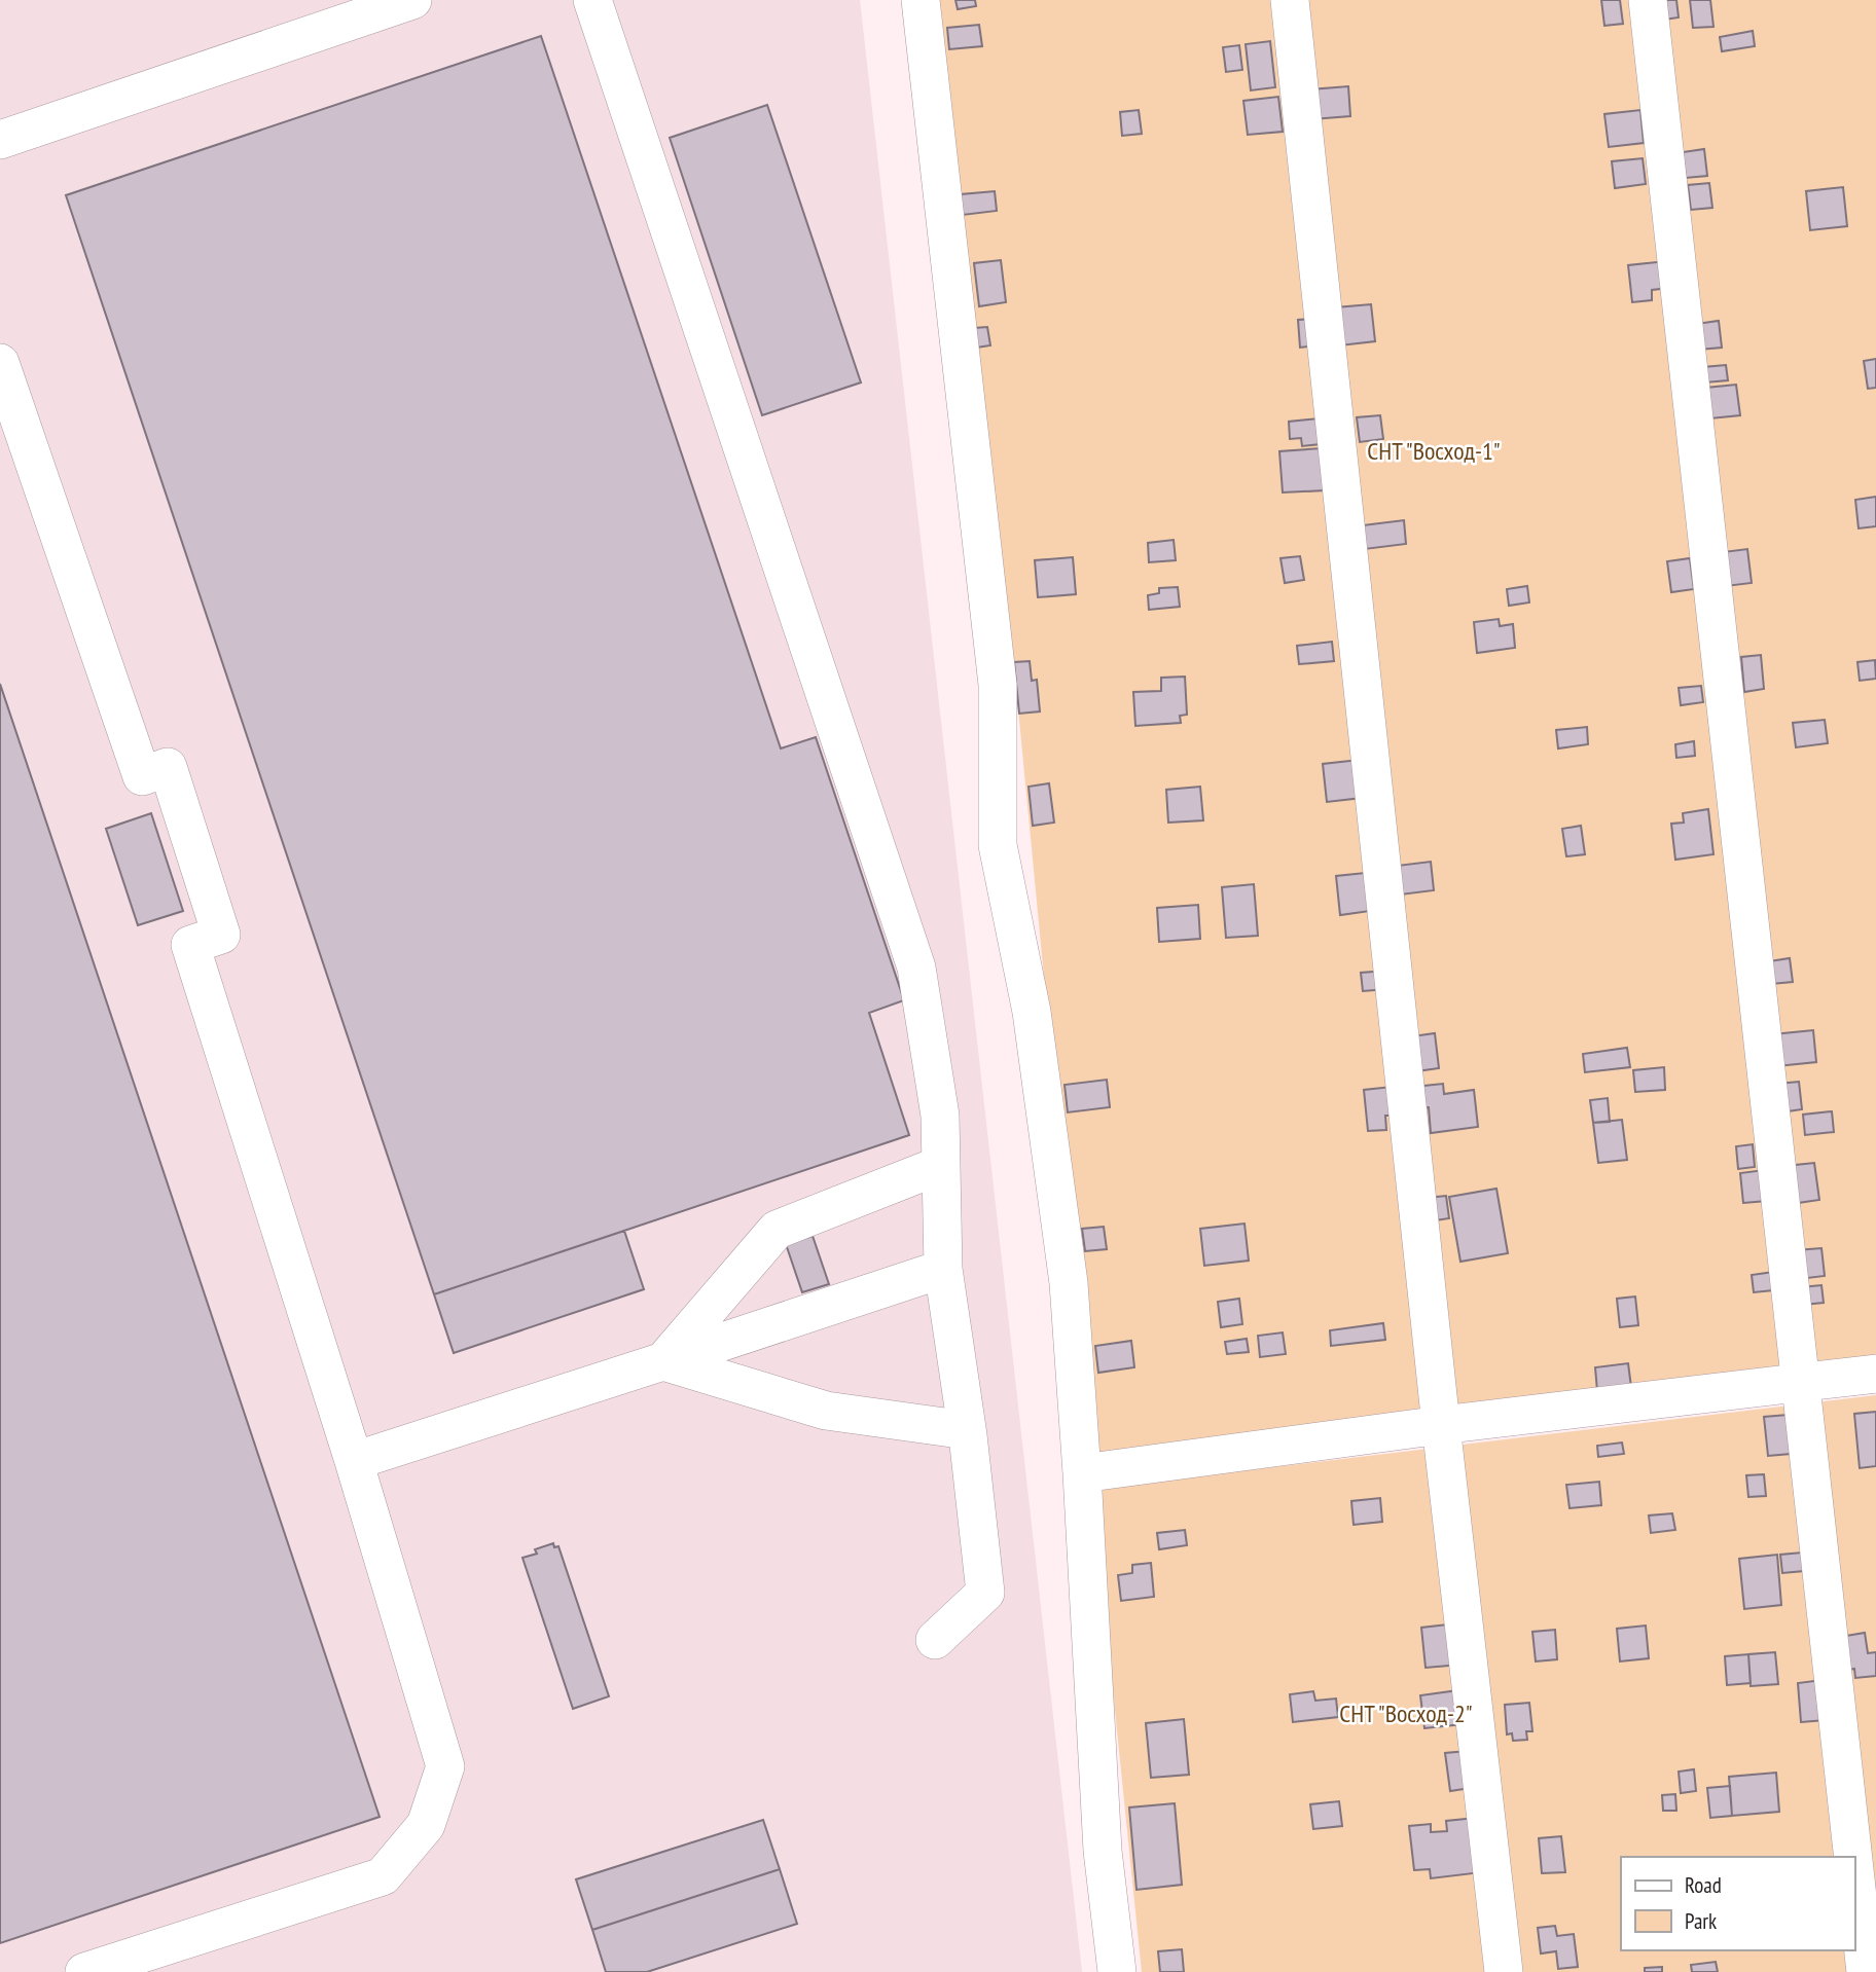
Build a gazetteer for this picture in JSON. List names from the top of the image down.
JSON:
{
  "parks": ["СНТ \"Восход-1\"", "СНТ \"Восход-2\""],
  "legend": ["Road", "Park"]
}
